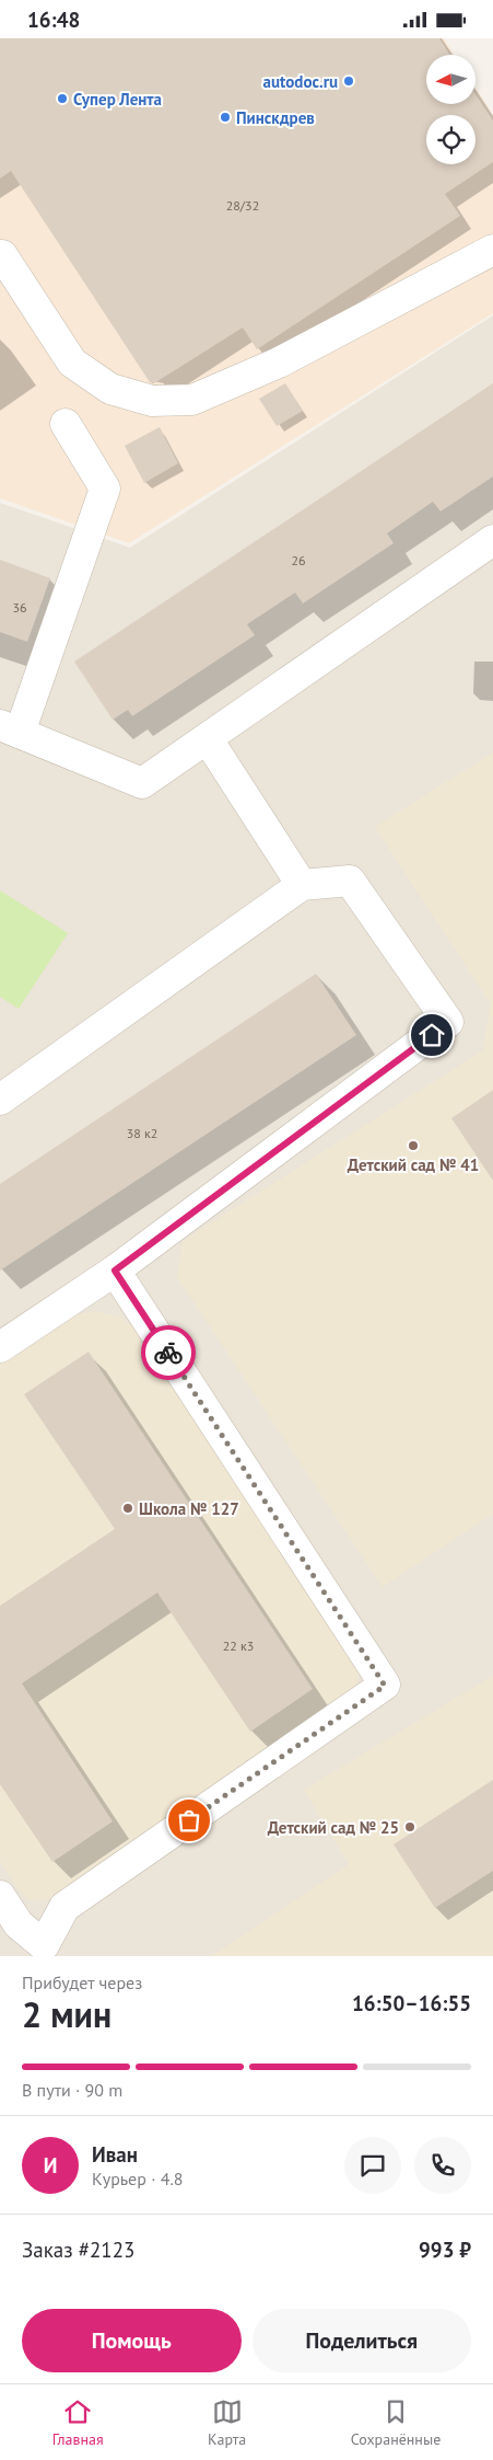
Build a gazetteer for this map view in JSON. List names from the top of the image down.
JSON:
{
  "places": [
    "autodoc.ru",
    "Супер Лента",
    "Пинскдрев",
    "Детский сад № 41",
    "Школа № 127",
    "Детский сад № 25"
  ],
  "house_numbers": [
    "28/32",
    "26",
    "36",
    "38 к2",
    "22 к3"
  ],
  "north": "left",
  "page": {
    "status": "16:48",
    "heading": ["2 мин", "Прибудет через", "16:50–16:55"],
    "panel": [
      "Иван",
      "Курьер · 4.8",
      "Заказ #2123",
      "993 ₽"
    ],
    "bar": "В пути · 90 m",
    "round": "И",
    "buttons": ["Помощь", "Поделиться"],
    "tabs": ["Главная", "Карта", "Сохранённые"]
  }
}
